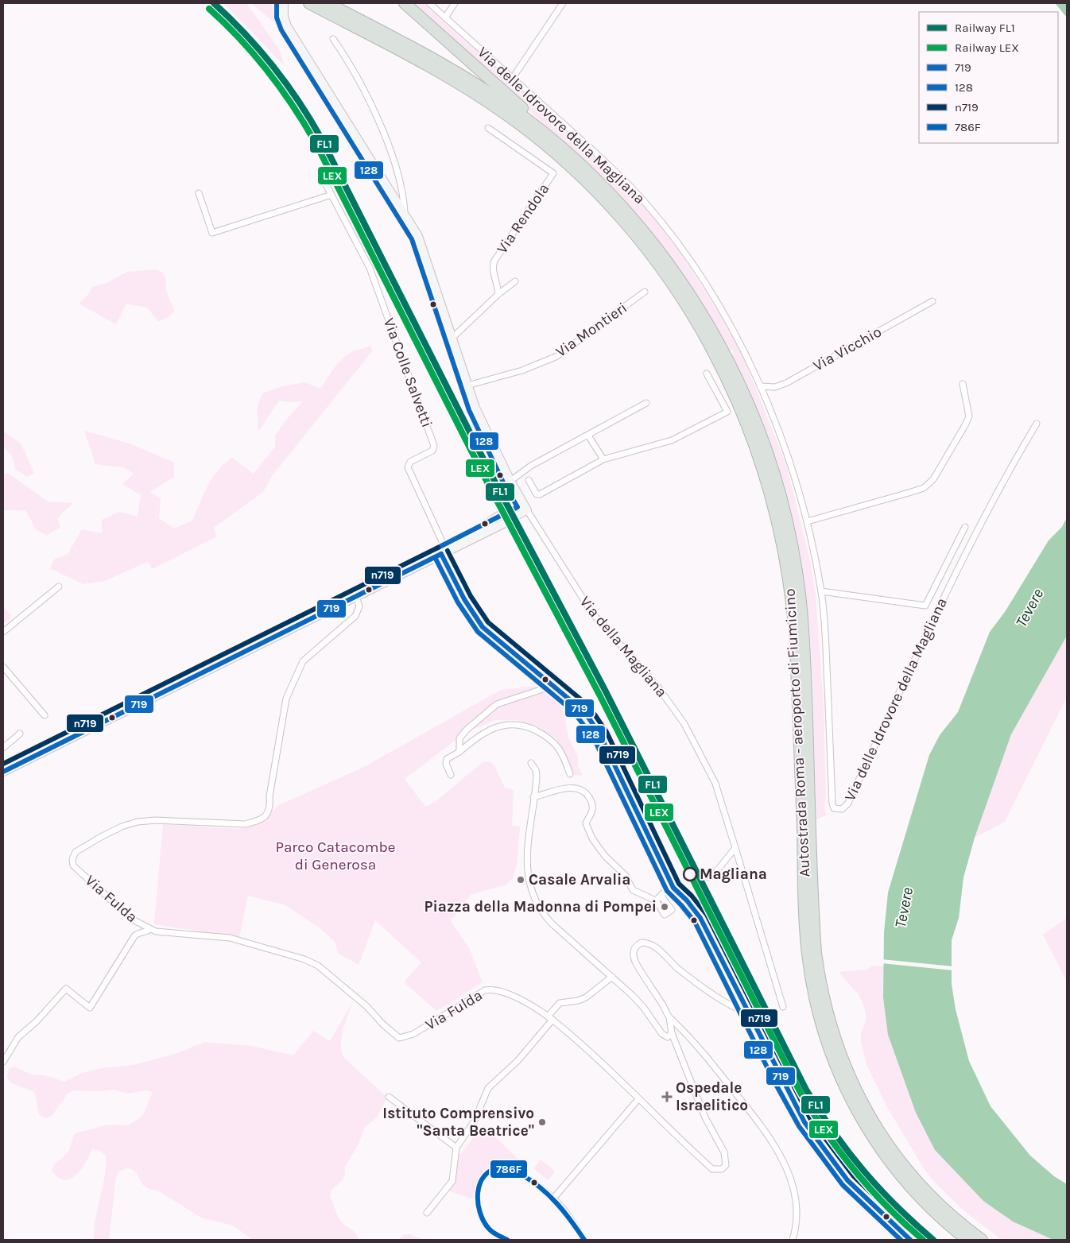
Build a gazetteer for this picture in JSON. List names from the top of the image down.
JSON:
{
  "streets": {
    "highway": ["Autostrada Roma - aeroporto di Fiumicino"],
    "main road": ["Via della Magliana"],
    "street": [
      "Via delle Idrovore della Magliana",
      "Via Rendola",
      "Via Montieri",
      "Via Vicchio",
      "Via Colle Salvetti",
      "Via Fulda"
    ]
  },
  "crossings": [
    ["Via delle Idrovore della Magliana", "Via Vicchio"],
    ["Via Montieri", "Via della Magliana"]
  ],
  "water": ["Tevere"],
  "parks": ["Parco Catacombe di Generosa"],
  "places": {
    "other": [
      "Magliana",
      "Casale Arvalia",
      "Piazza della Madonna di Pompei",
      "Istituto Comprensivo \"Santa Beatrice\""
    ],
    "health": ["Ospedale Israelitico"]
  },
  "lines": [
    "rail line FL1",
    "transit line 128",
    "rail line LEX",
    "transit line n719",
    "transit line 719",
    "transit line 786F"
  ],
  "legend": [
    "Railway FL1",
    "Railway LEX",
    "719",
    "128",
    "n719",
    "786F"
  ]
}
